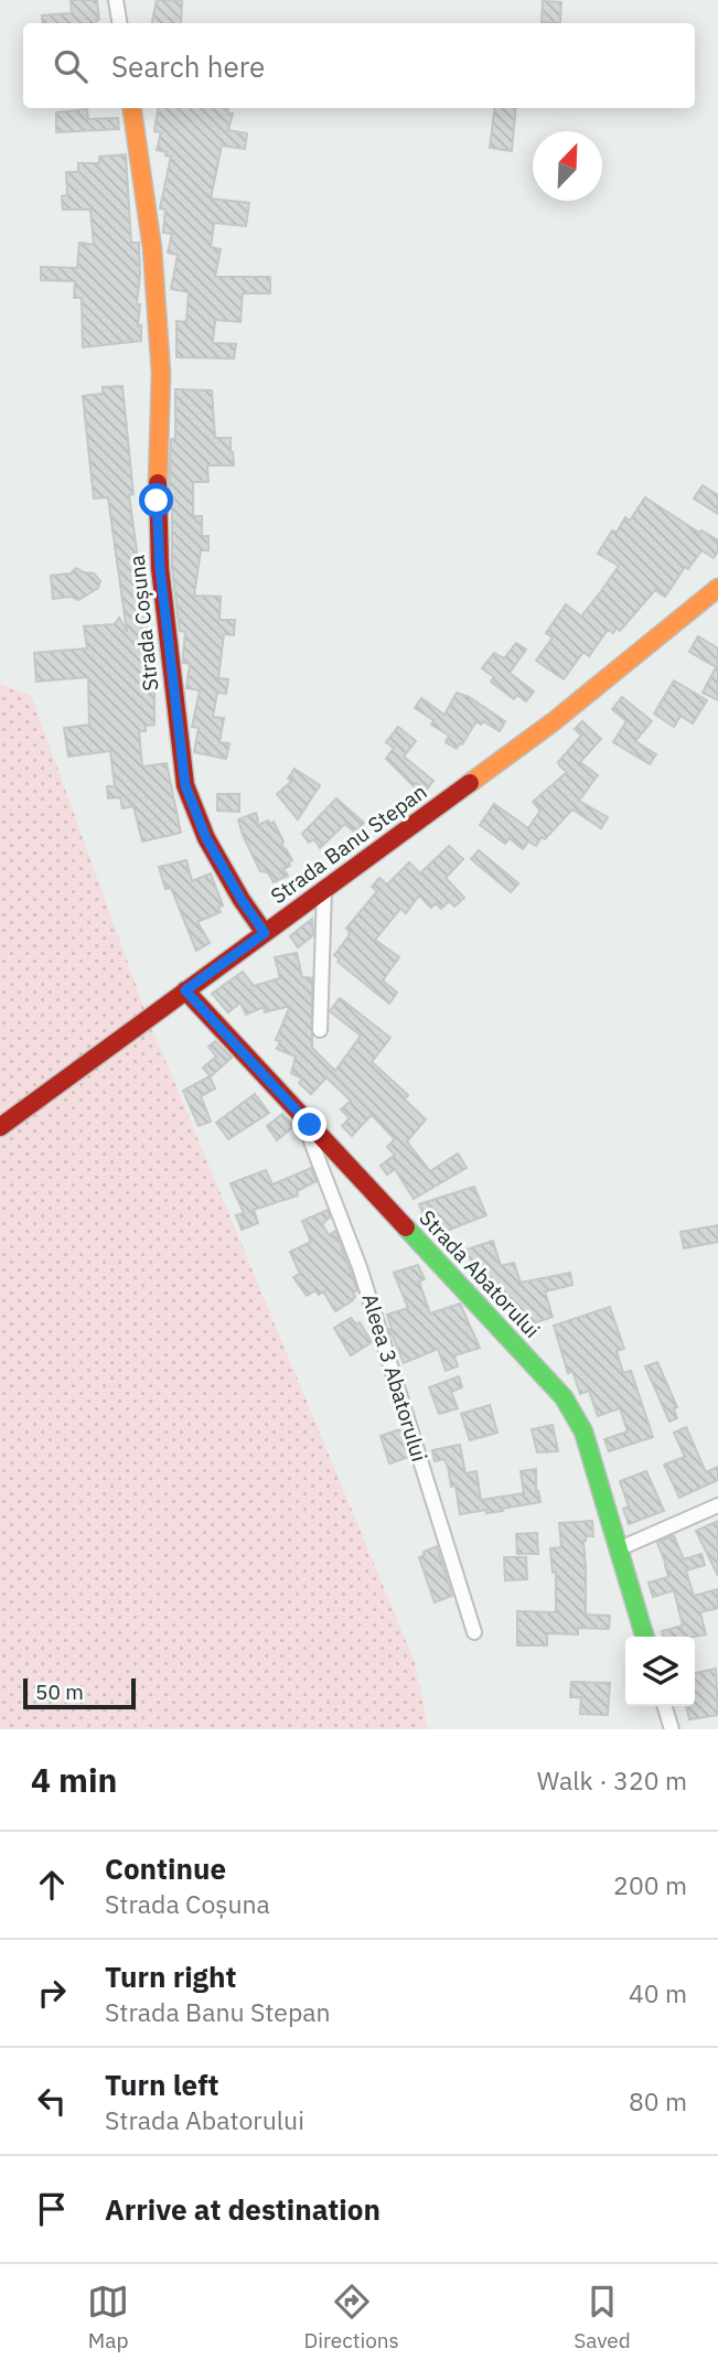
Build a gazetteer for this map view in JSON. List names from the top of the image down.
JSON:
{
  "streets": {
    "street": [
      "Strada Coșuna",
      "Strada Banu Stepan",
      "Strada Abatorului",
      "Aleea 3 Abatorului"
    ]
  },
  "crossings": [
    ["Strada Coșuna", "Strada Banu Stepan"],
    ["Strada Banu Stepan", "Strada Abatorului"],
    ["Strada Abatorului", "Aleea 3 Abatorului"]
  ],
  "scale_bar": "50 m",
  "north": "top right",
  "page": {
    "search": "Search here",
    "scale": "50 m",
    "heading": ["4 min", "Walk · 320 m"],
    "list": [
      ["Continue", "Strada Coșuna", "200 m"],
      ["Turn right", "Strada Banu Stepan", "40 m"],
      ["Turn left", "Strada Abatorului", "80 m"],
      "Arrive at destination"
    ],
    "nav": ["Map", "Directions", "Saved"]
  }
}
